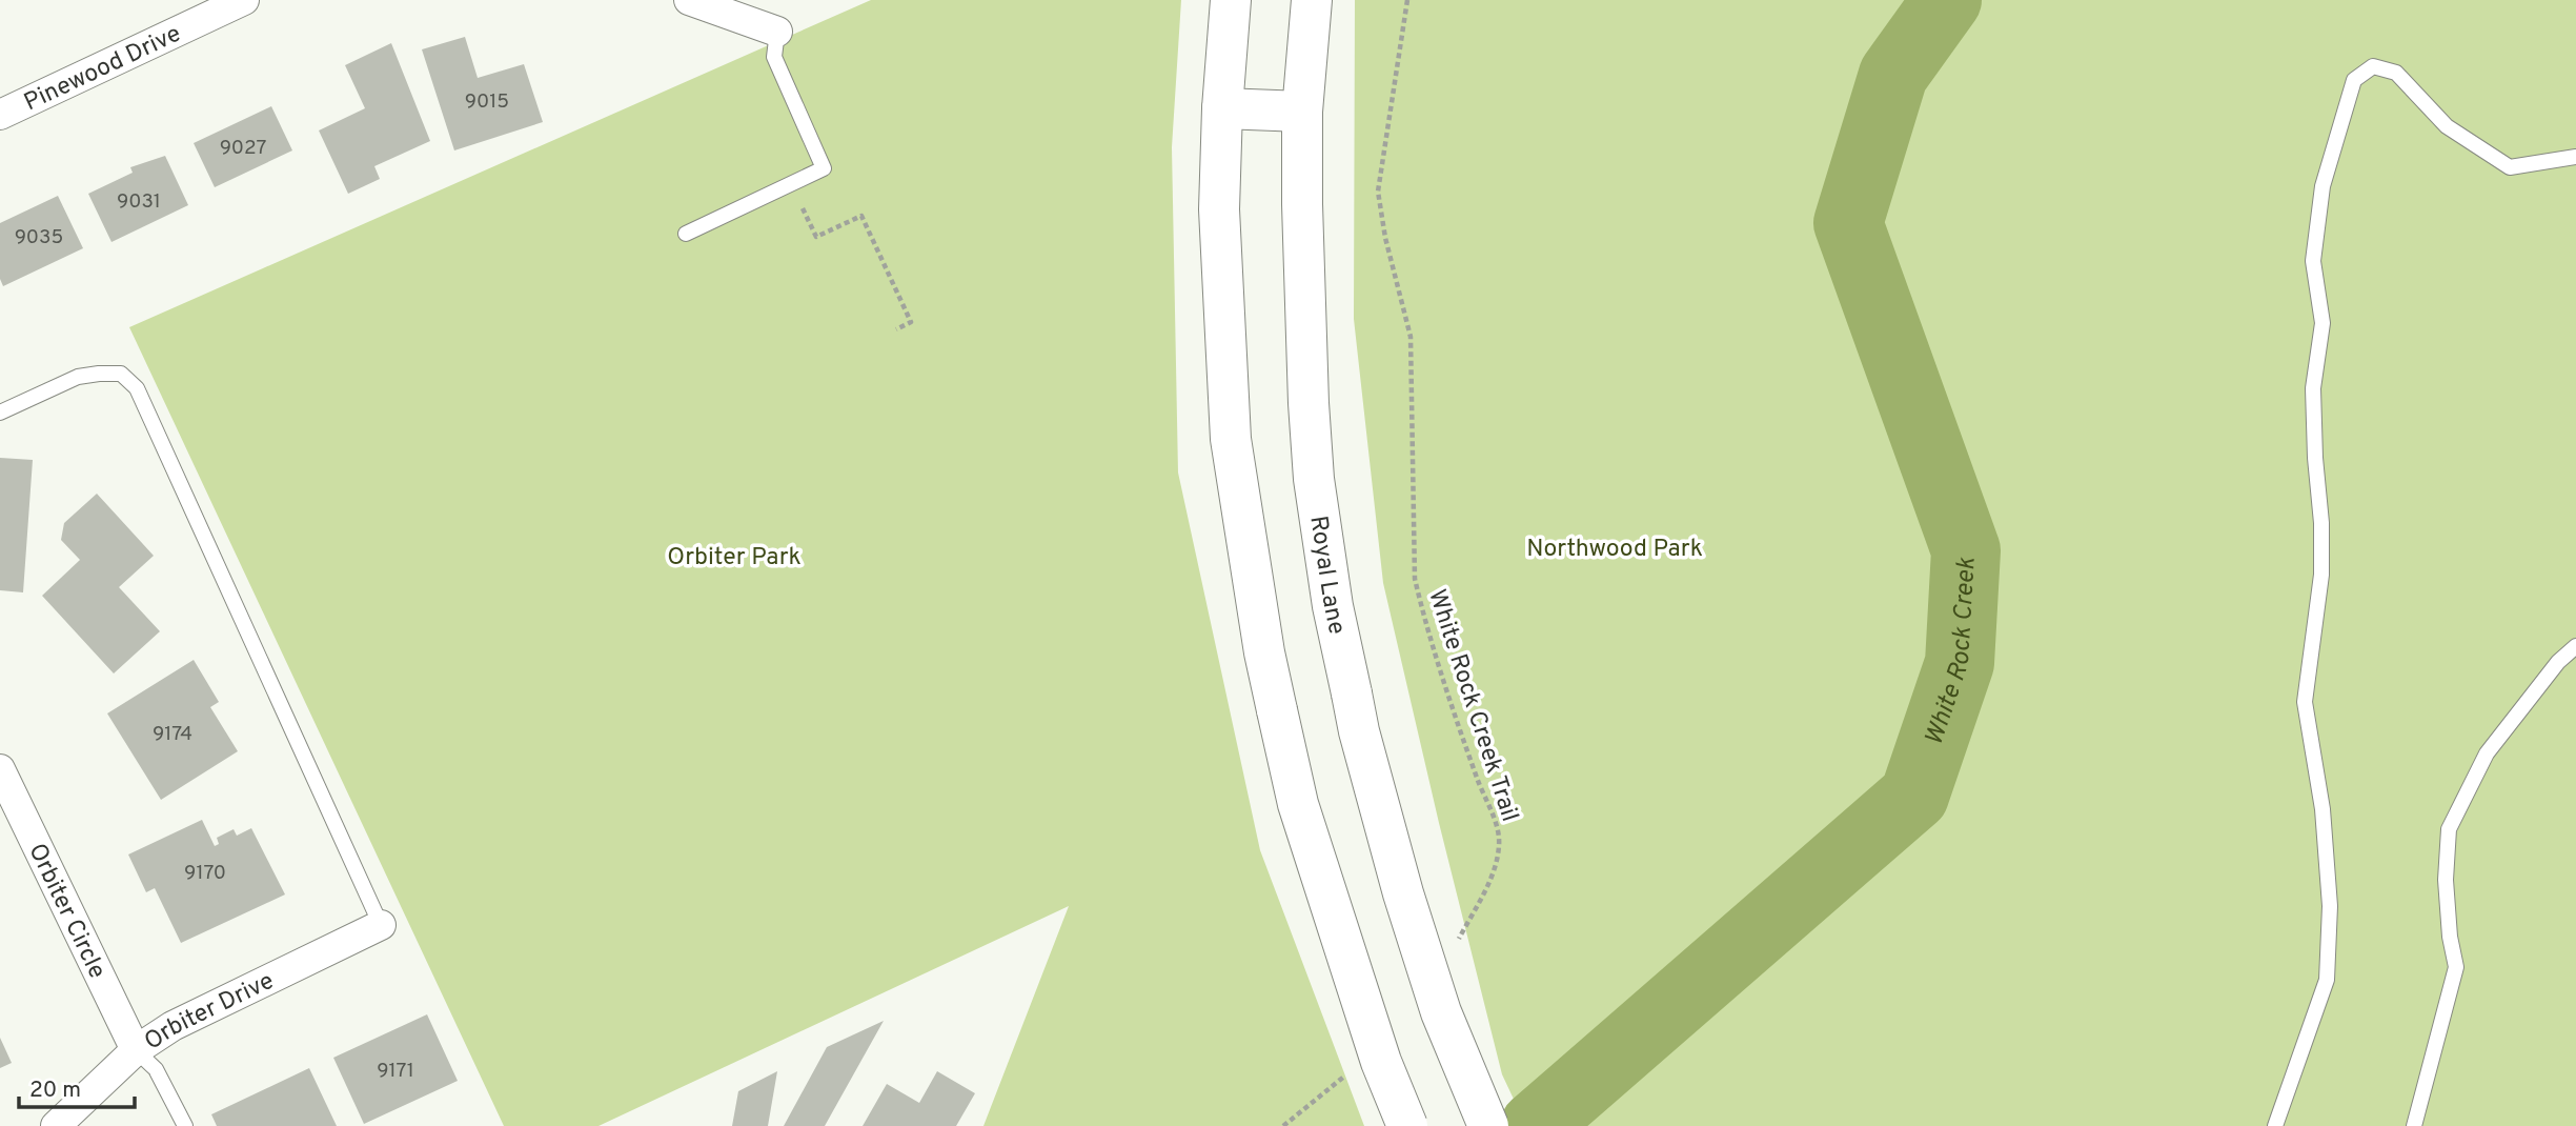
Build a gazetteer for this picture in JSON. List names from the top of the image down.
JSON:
{
  "streets": {
    "main road": ["Royal Lane"],
    "street": ["Pinewood Drive", "Orbiter Circle", "Orbiter Drive"],
    "path": ["White Rock Creek Trail"]
  },
  "crossings": [
    ["Orbiter Circle", "Orbiter Drive"]
  ],
  "water": ["White Rock Creek"],
  "parks": ["Northwood Park", "Orbiter Park"],
  "house_numbers": [
    "9015",
    "9027",
    "9031",
    "9035",
    "9174",
    "9170",
    "9171"
  ],
  "scale_bar": "20 m"
}
